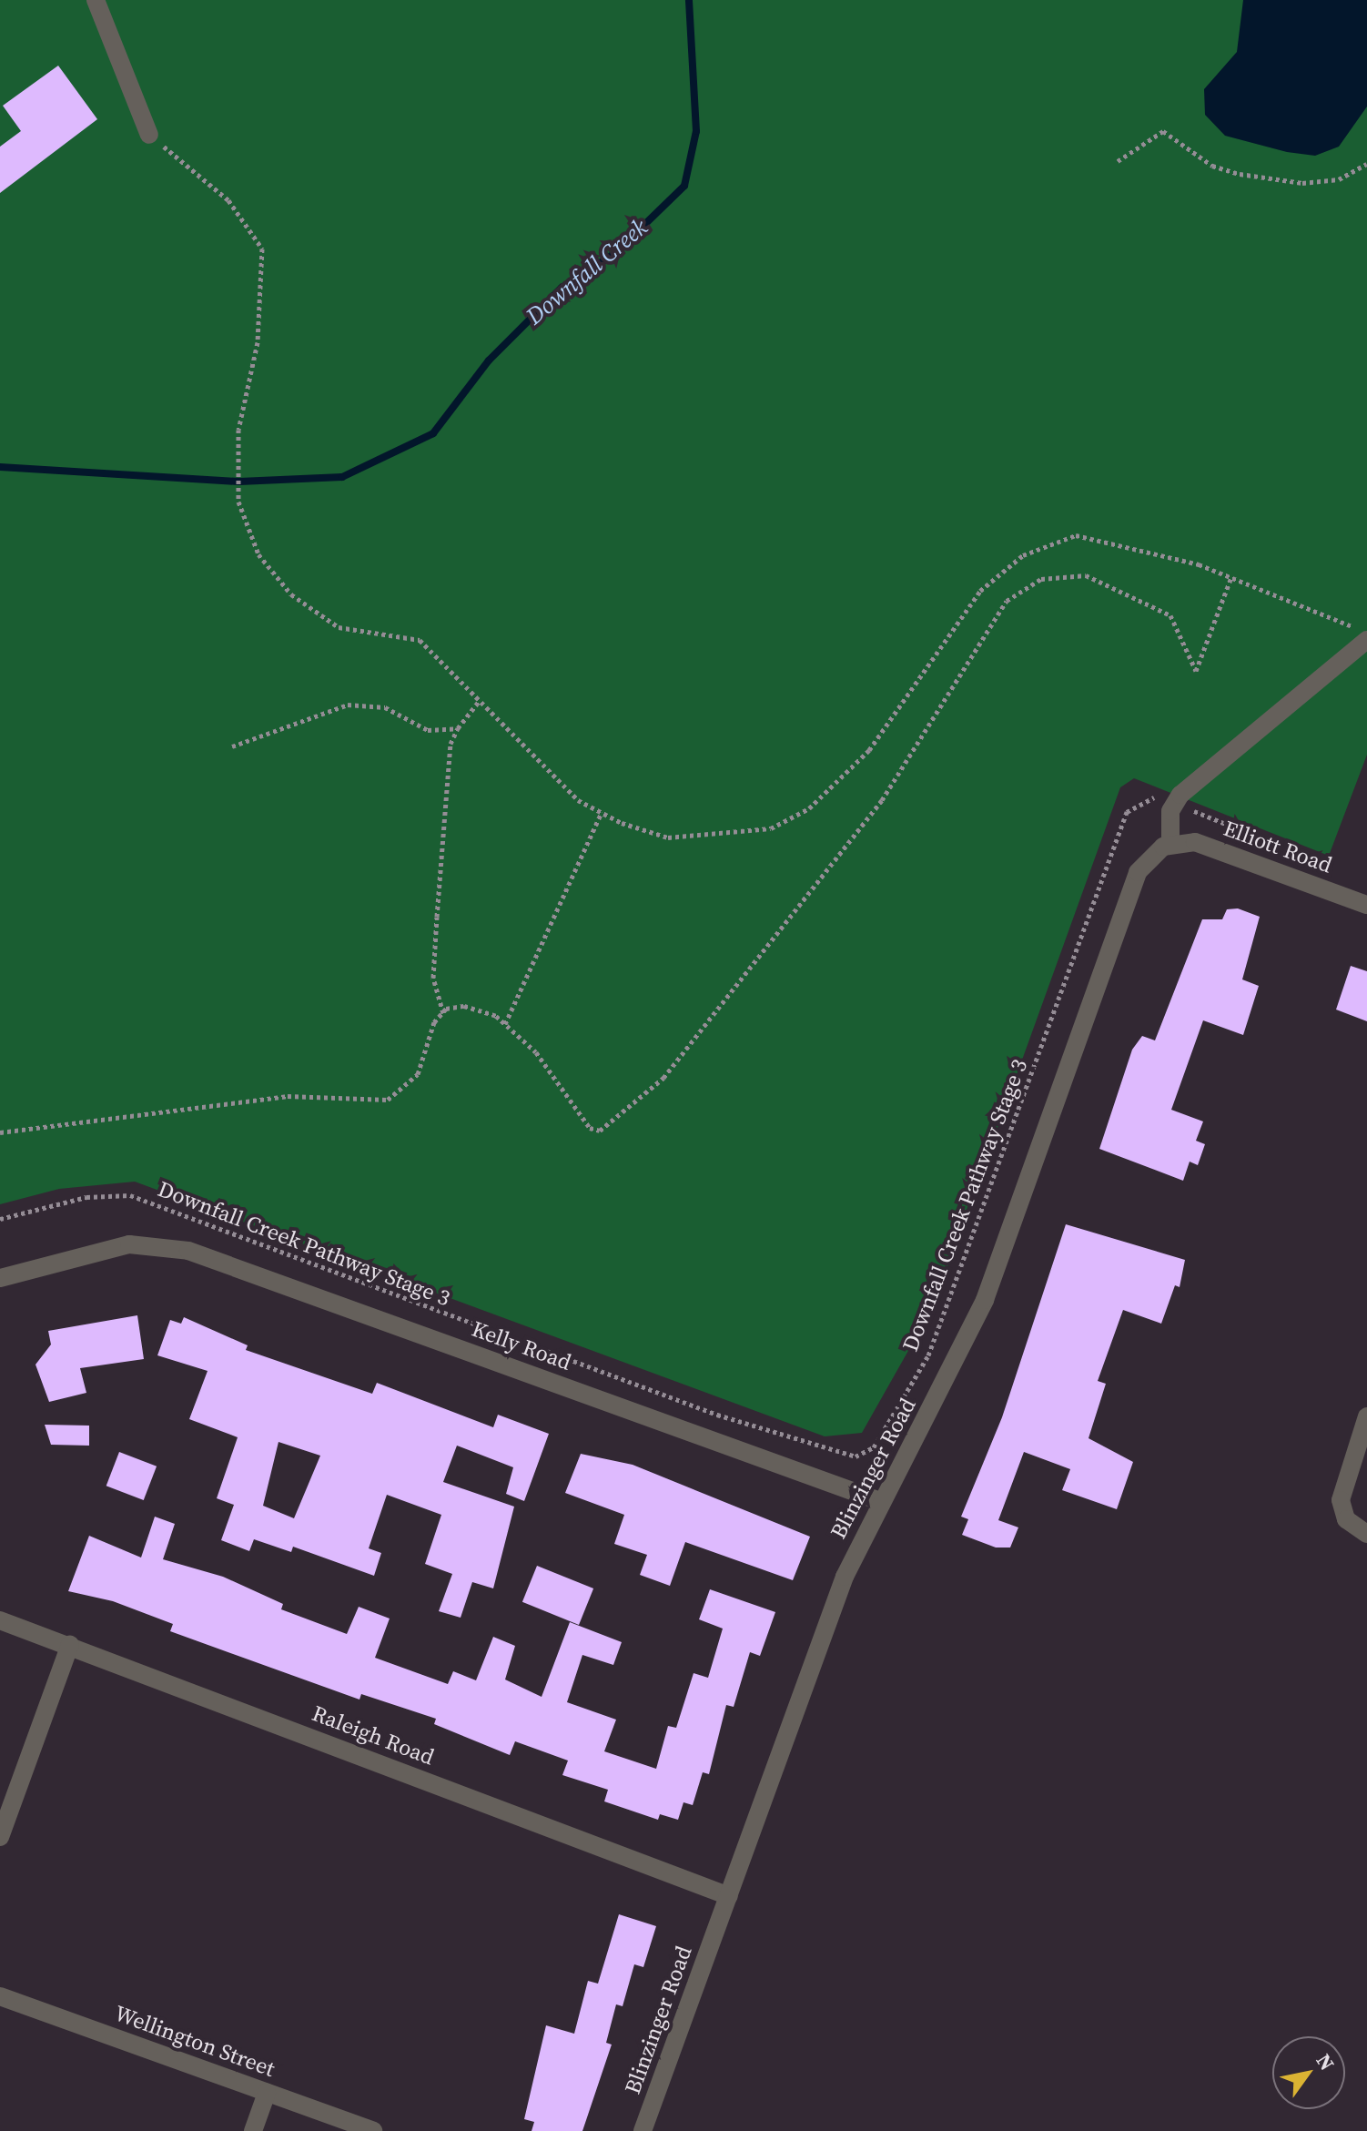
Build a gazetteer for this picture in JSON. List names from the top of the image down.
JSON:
{
  "streets": {
    "street": [
      "Elliott Road",
      "Kelly Road",
      "Blinzinger Road",
      "Raleigh Road",
      "Wellington Street"
    ],
    "path": ["Downfall Creek Pathway Stage 3"]
  },
  "crossings": [
    ["Elliott Road", "Downfall Creek Pathway Stage 3"],
    ["Elliott Road", "Blinzinger Road"],
    ["Kelly Road", "Blinzinger Road"],
    ["Blinzinger Road", "Raleigh Road"]
  ],
  "water": ["Downfall Creek"],
  "north": "top right"
}
